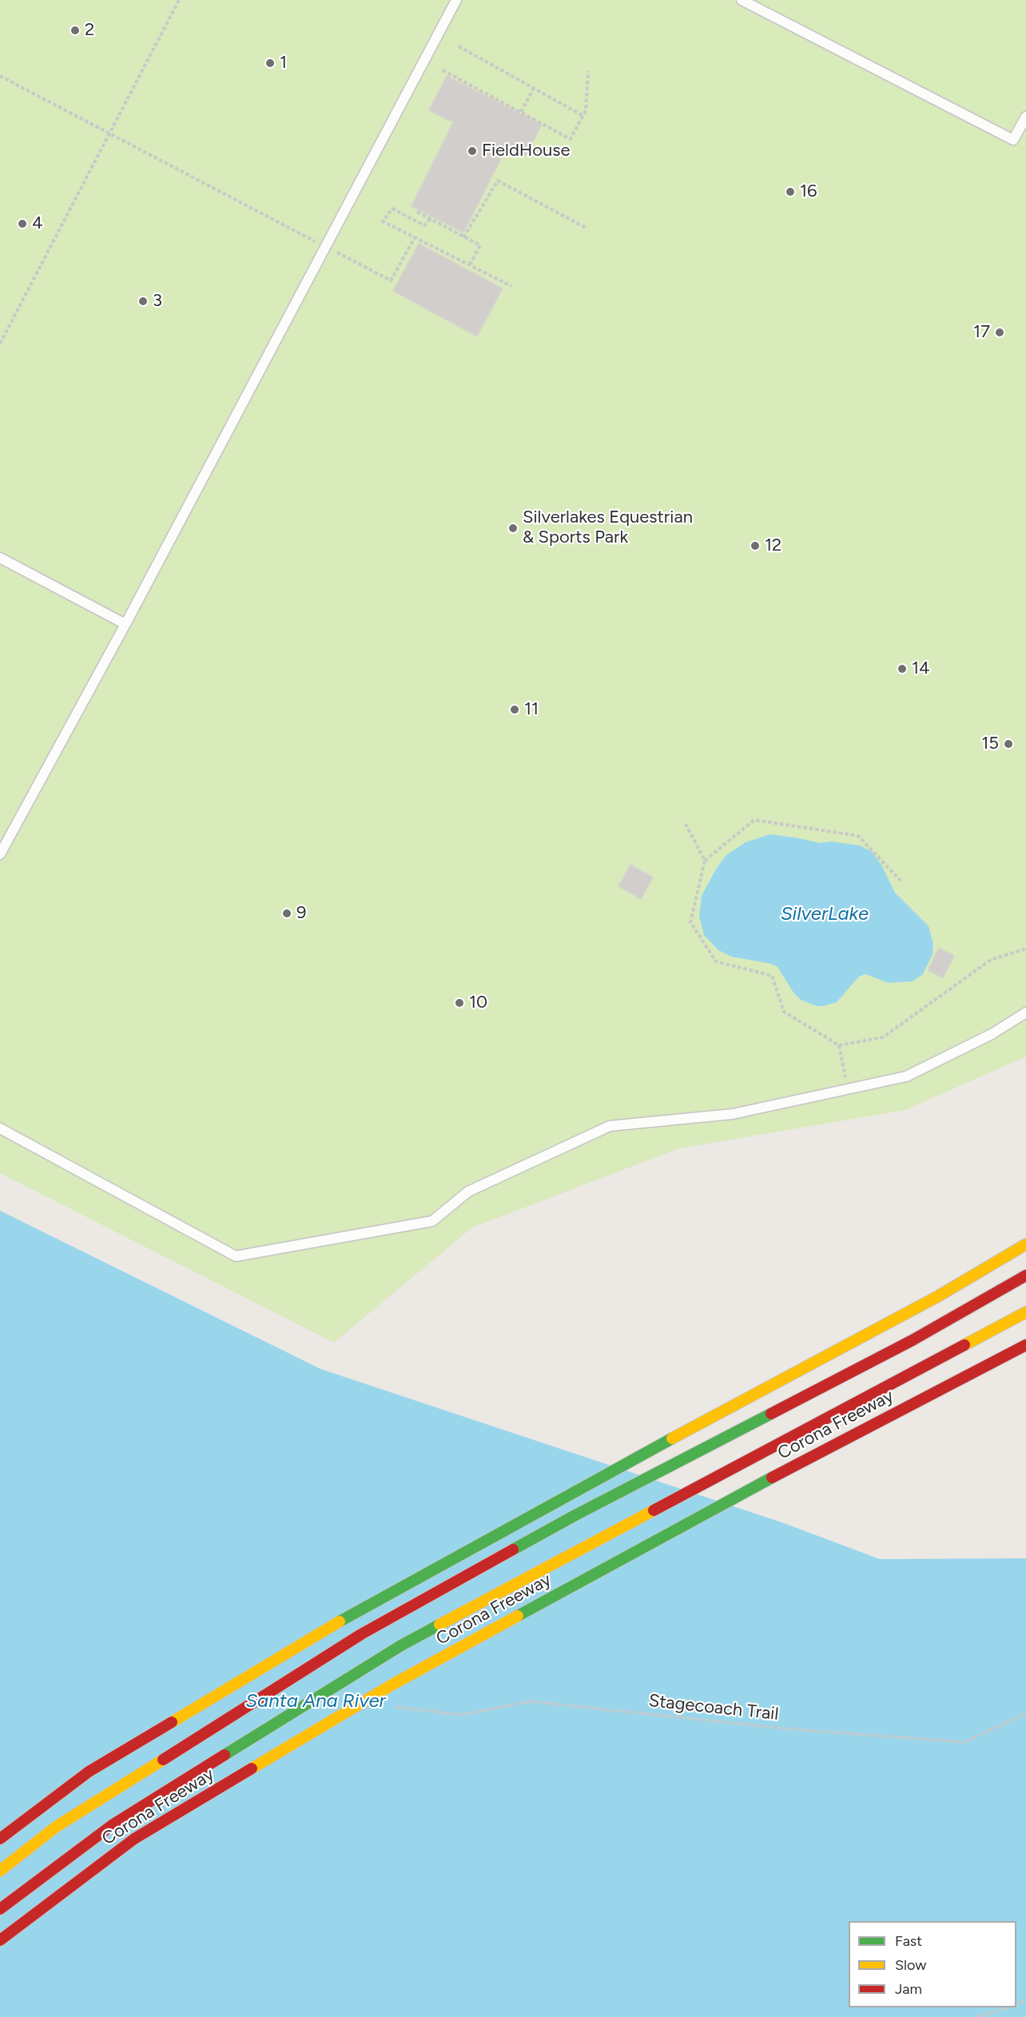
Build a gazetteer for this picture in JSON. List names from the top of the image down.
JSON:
{
  "streets": {
    "highway": ["Corona Freeway"],
    "path": ["Stagecoach Trail"]
  },
  "water": ["SilverLake", "Santa Ana River"],
  "places": [
    "2",
    "1",
    "FieldHouse",
    "16",
    "4",
    "3",
    "17",
    "Silverlakes Equestrian & Sports Park",
    "12",
    "14",
    "11",
    "15",
    "9",
    "10"
  ],
  "legend": ["Fast", "Slow", "Jam"]
}
